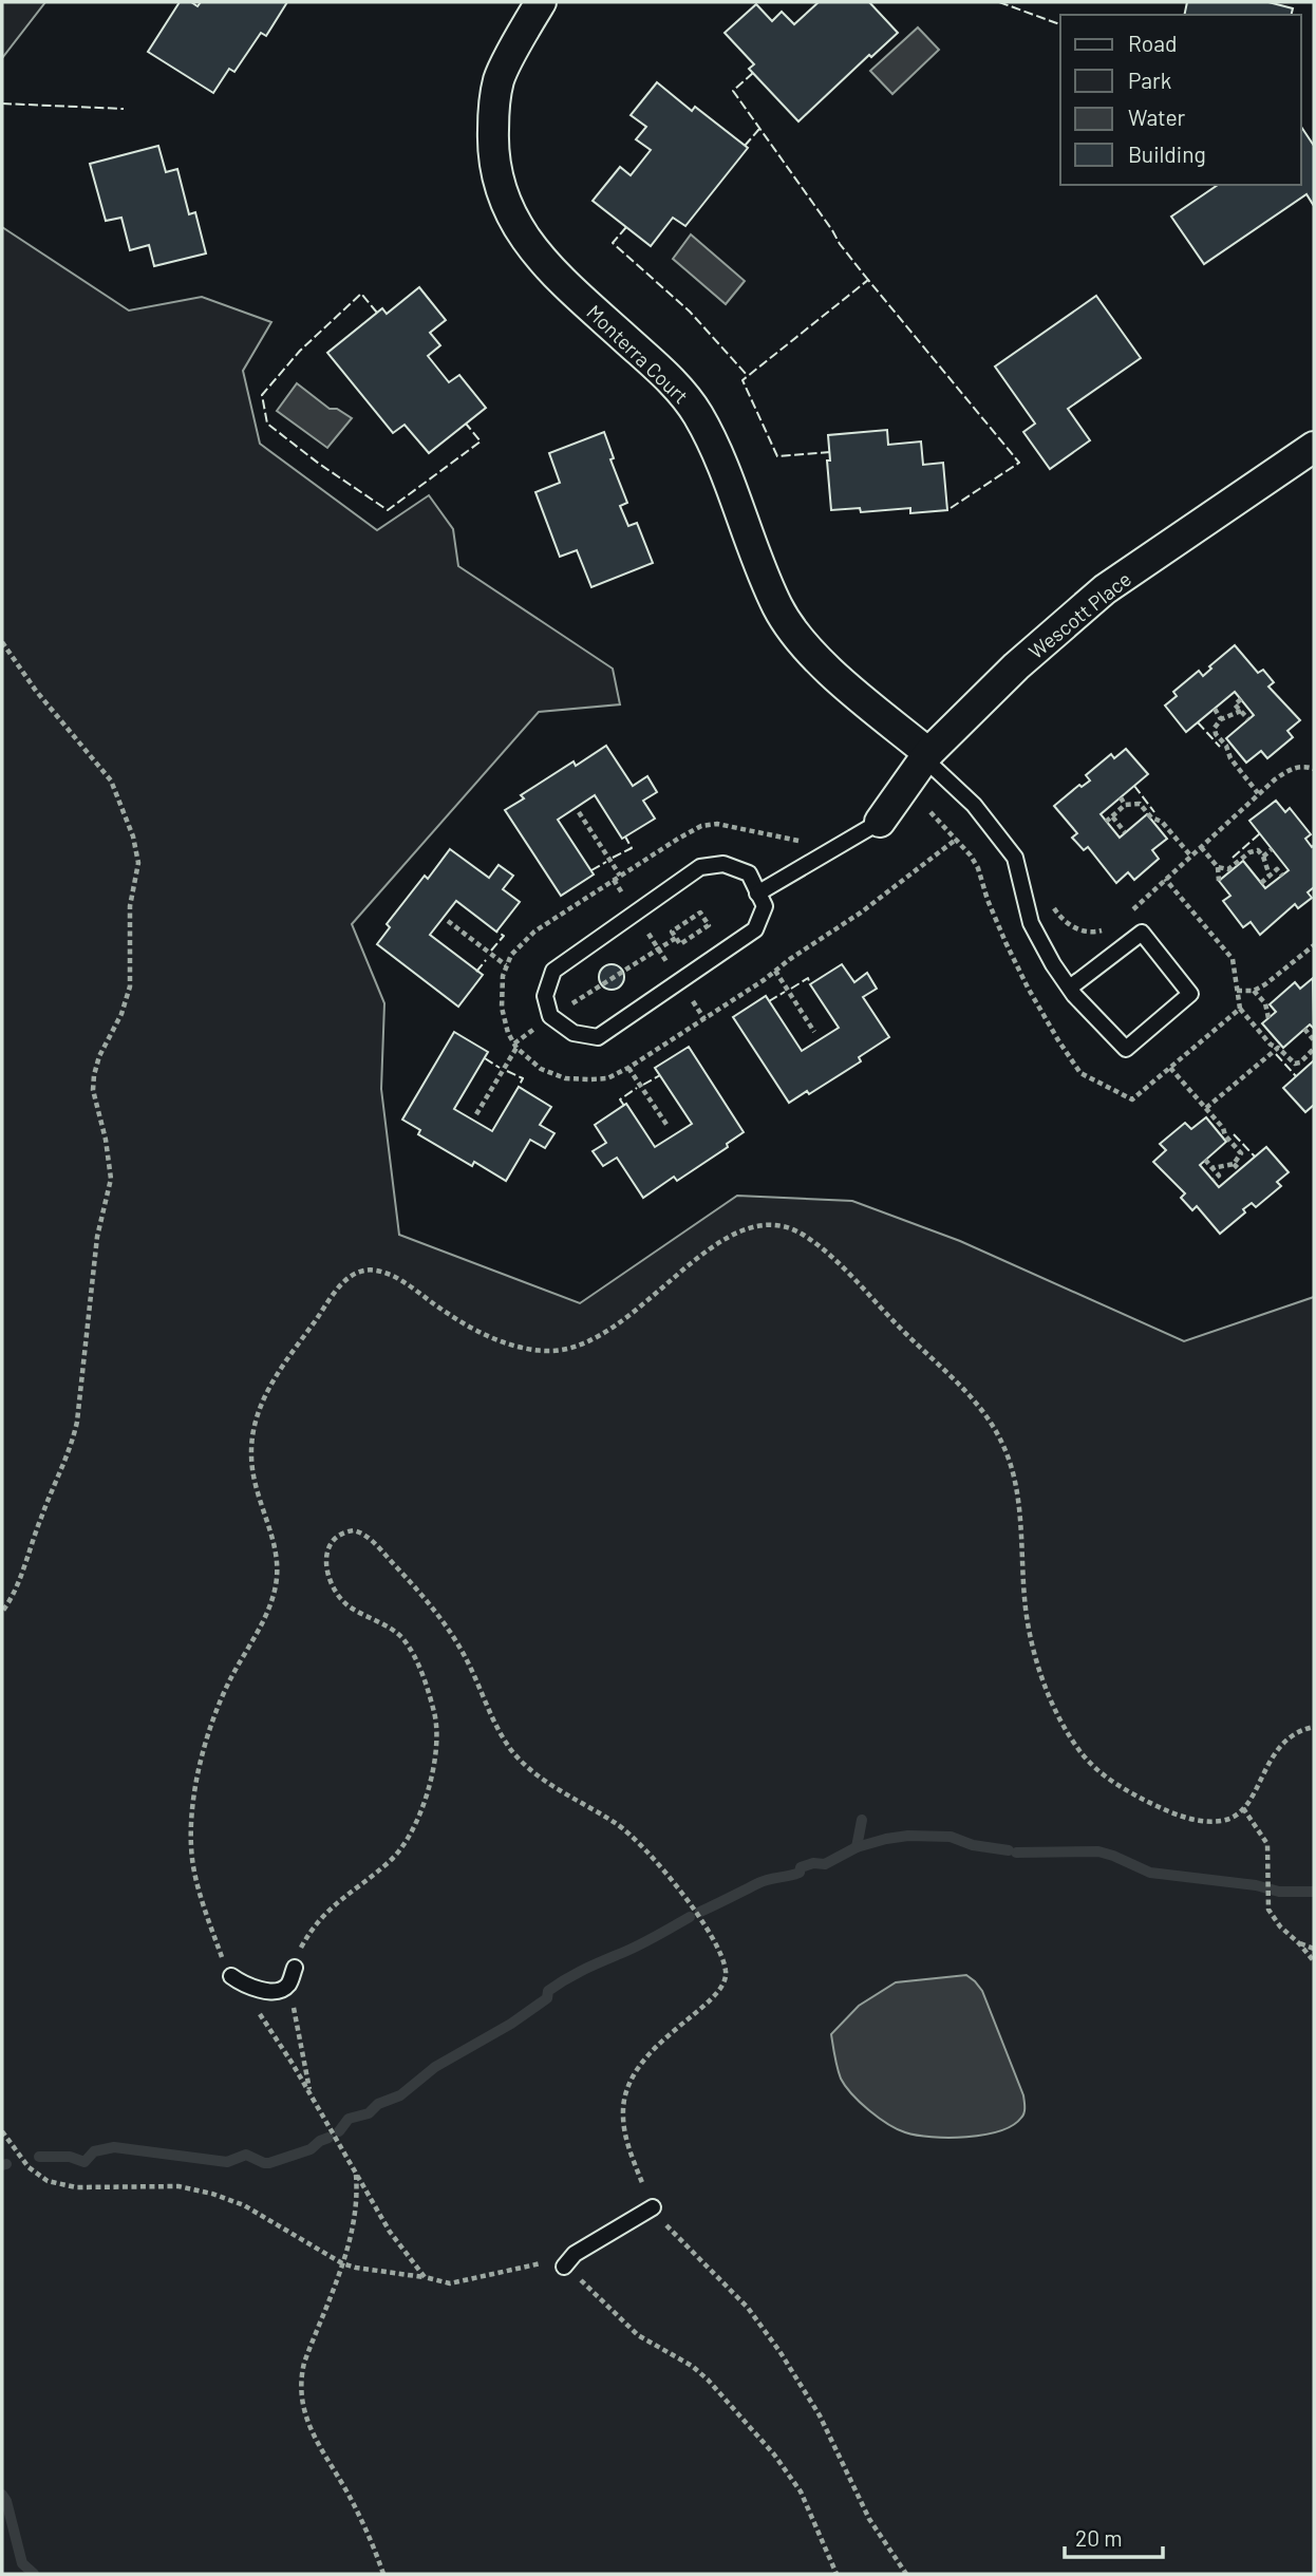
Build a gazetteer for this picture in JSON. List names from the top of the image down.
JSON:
{
  "streets": {
    "street": ["Monterra Court", "Wescott Place"]
  },
  "crossings": [
    ["Monterra Court", "Wescott Place"]
  ],
  "legend": [
    "Road",
    "Park",
    "Water",
    "Building"
  ],
  "scale_bar": "20 m"
}
